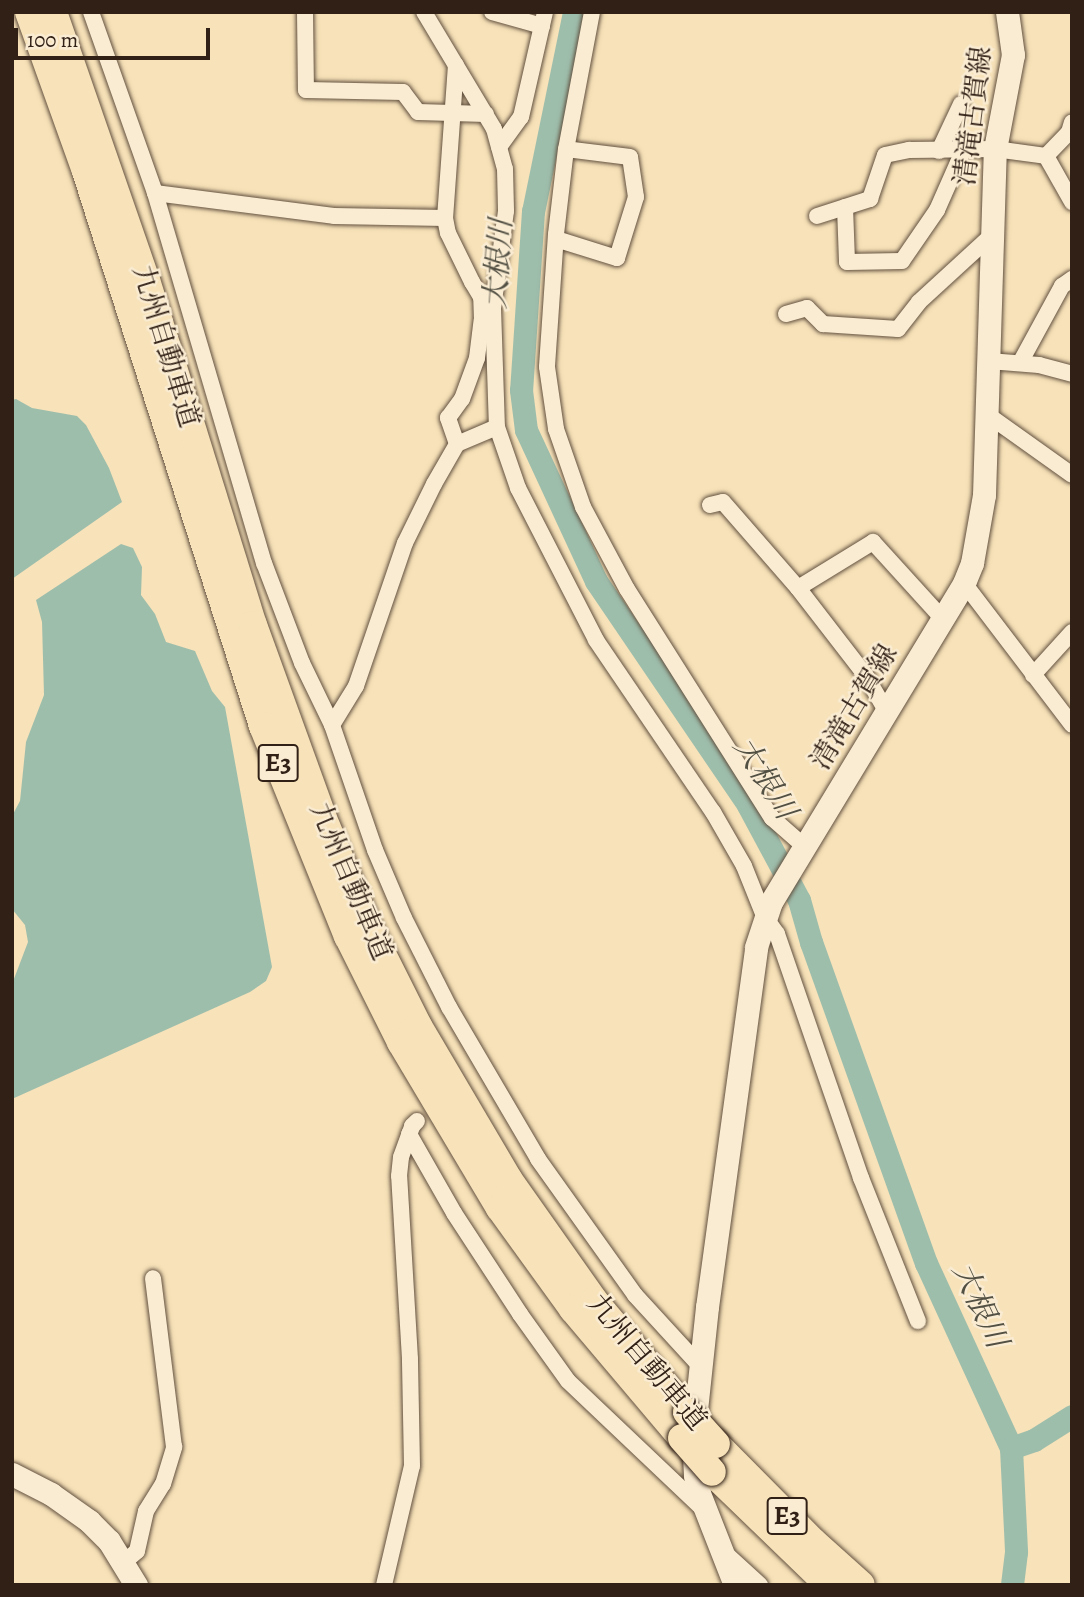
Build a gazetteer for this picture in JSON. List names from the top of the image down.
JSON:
{
  "streets": {
    "highway": ["九州自動車道", "E3"],
    "main road": ["清滝古賀線"]
  },
  "water": ["大根川"],
  "scale_bar": "100 m"
}
